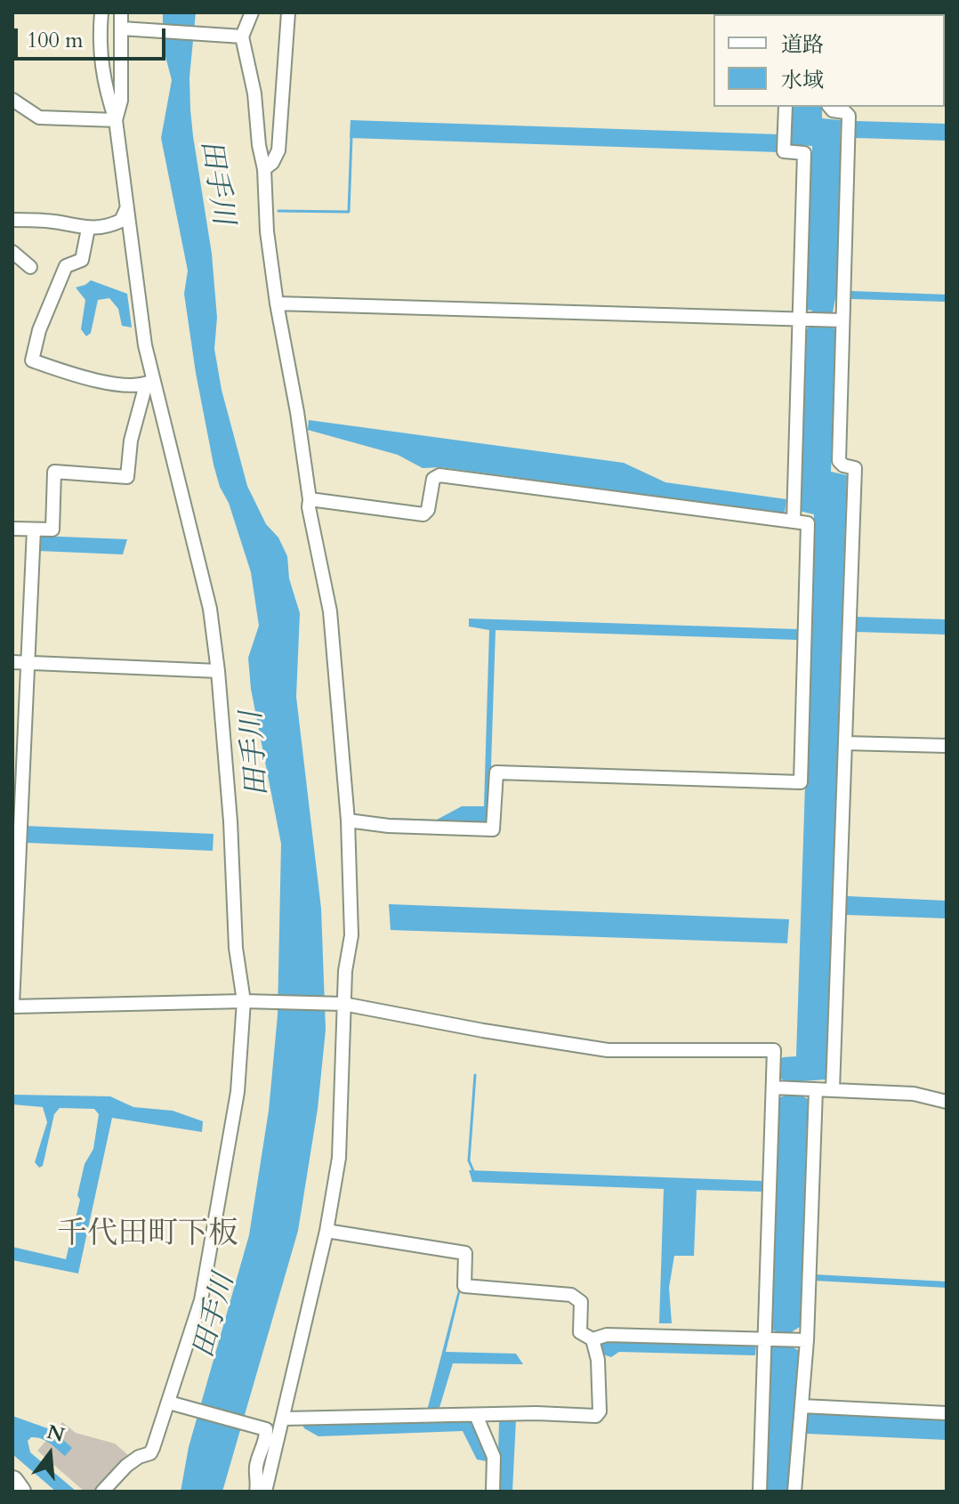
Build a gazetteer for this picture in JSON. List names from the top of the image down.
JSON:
{
  "districts": ["千代田町下板"],
  "water": ["田手川"],
  "legend": ["道路", "水域"],
  "scale_bar": "100 m",
  "north": "top"
}
